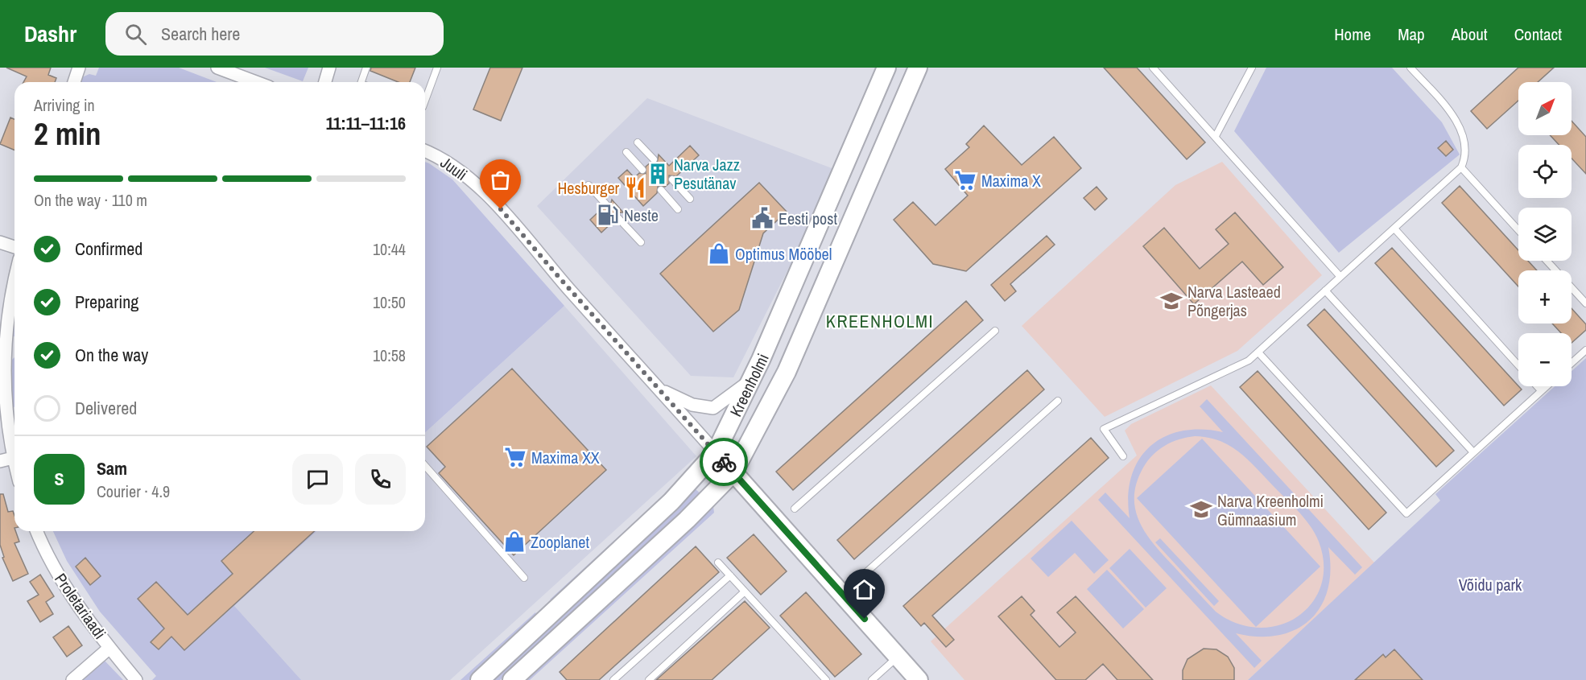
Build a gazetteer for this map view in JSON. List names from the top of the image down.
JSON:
{
  "streets": {
    "main road": ["Kreenholmi"],
    "street": ["Juuli", "Proletariaadi"]
  },
  "crossings": [
    ["Juuli", "Kreenholmi"]
  ],
  "districts": ["KREENHOLMI"],
  "parks": ["Võidu park"],
  "places": {
    "building": ["Narva Jazz Pesutänav"],
    "supermarket": ["Maxima X", "Maxima XX"],
    "restaurant": ["Hesburger"],
    "fuel station": ["Neste"],
    "public building": ["Eesti post"],
    "shop": ["Optimus Mööbel", "Zooplanet"],
    "school or university": ["Narva Lasteaed Põngerjas", "Narva Kreenholmi Gümnaasium"]
  },
  "north": "top right",
  "page": {
    "header": "Dashr",
    "search": "Search here",
    "nav": [
      "Home",
      "Map",
      "About",
      "Contact"
    ],
    "map_buttons": ["+", "−"],
    "heading": ["2 min", "Arriving in", "11:11–11:16"],
    "panel": ["Sam", "Courier · 4.9"],
    "bar": "On the way · 110 m",
    "list": [
      ["Confirmed", "10:44"],
      ["Preparing", "10:50"],
      ["On the way", "10:58"],
      "Delivered"
    ],
    "round": "S"
  }
}
